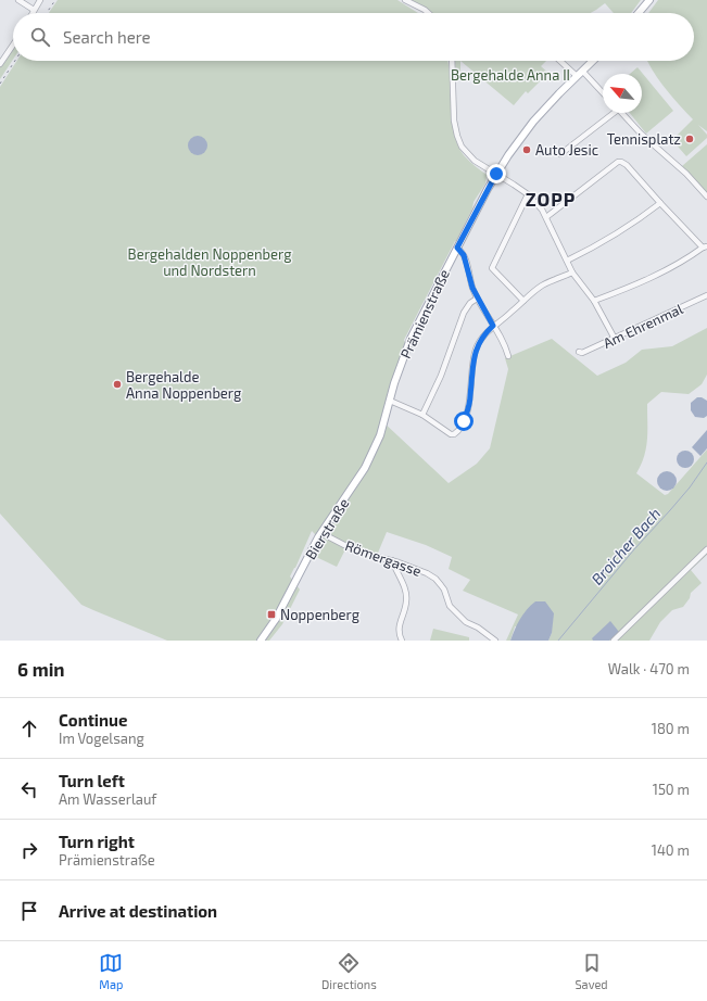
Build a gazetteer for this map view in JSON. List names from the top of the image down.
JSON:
{
  "streets": {
    "main road": ["Prämienstraße", "Bierstraße"],
    "street": ["Am Ehrenmal", "Römergasse"]
  },
  "crossings": [
    ["Prämienstraße", "Bierstraße"],
    ["Bierstraße", "Römergasse"]
  ],
  "districts": ["ZOPP"],
  "water": ["Broicher Bach"],
  "parks": ["Bergehalde Anna II", "Bergehalden Noppenberg und Nordstern"],
  "places": {
    "other": ["Tennisplatz", "Auto Jesic", "Bergehalde Anna Noppenberg"],
    "transit": ["Noppenberg"]
  },
  "north": "top left",
  "page": {
    "search": "Search here",
    "heading": ["6 min", "Walk · 470 m"],
    "list": [
      ["Continue", "Im Vogelsang", "180 m"],
      ["Turn left", "Am Wasserlauf", "150 m"],
      ["Turn right", "Prämienstraße", "140 m"],
      "Arrive at destination"
    ],
    "nav": ["Map", "Directions", "Saved"]
  }
}
